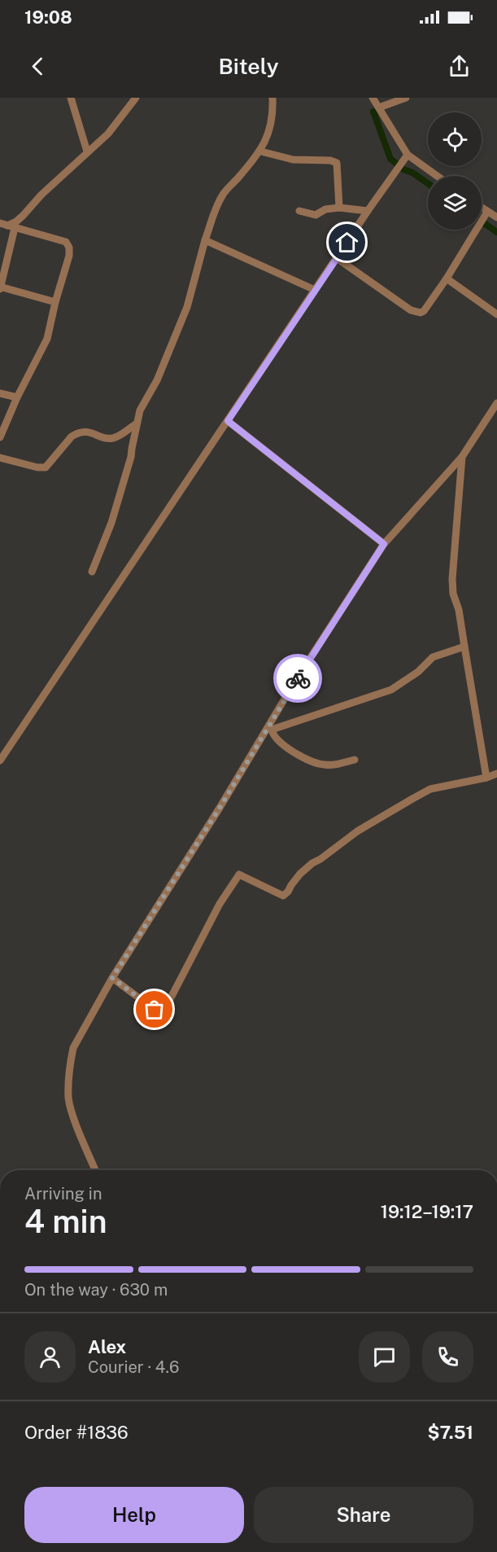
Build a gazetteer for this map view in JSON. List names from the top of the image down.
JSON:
{
  "page": {
    "status": "19:08",
    "header": "Bitely",
    "heading": ["4 min", "Arriving in", "19:12–19:17"],
    "panel": [
      "Alex",
      "Courier · 4.6",
      "Order #1836",
      "$7.51"
    ],
    "bar": "On the way · 630 m",
    "buttons": ["Help", "Share"]
  }
}
